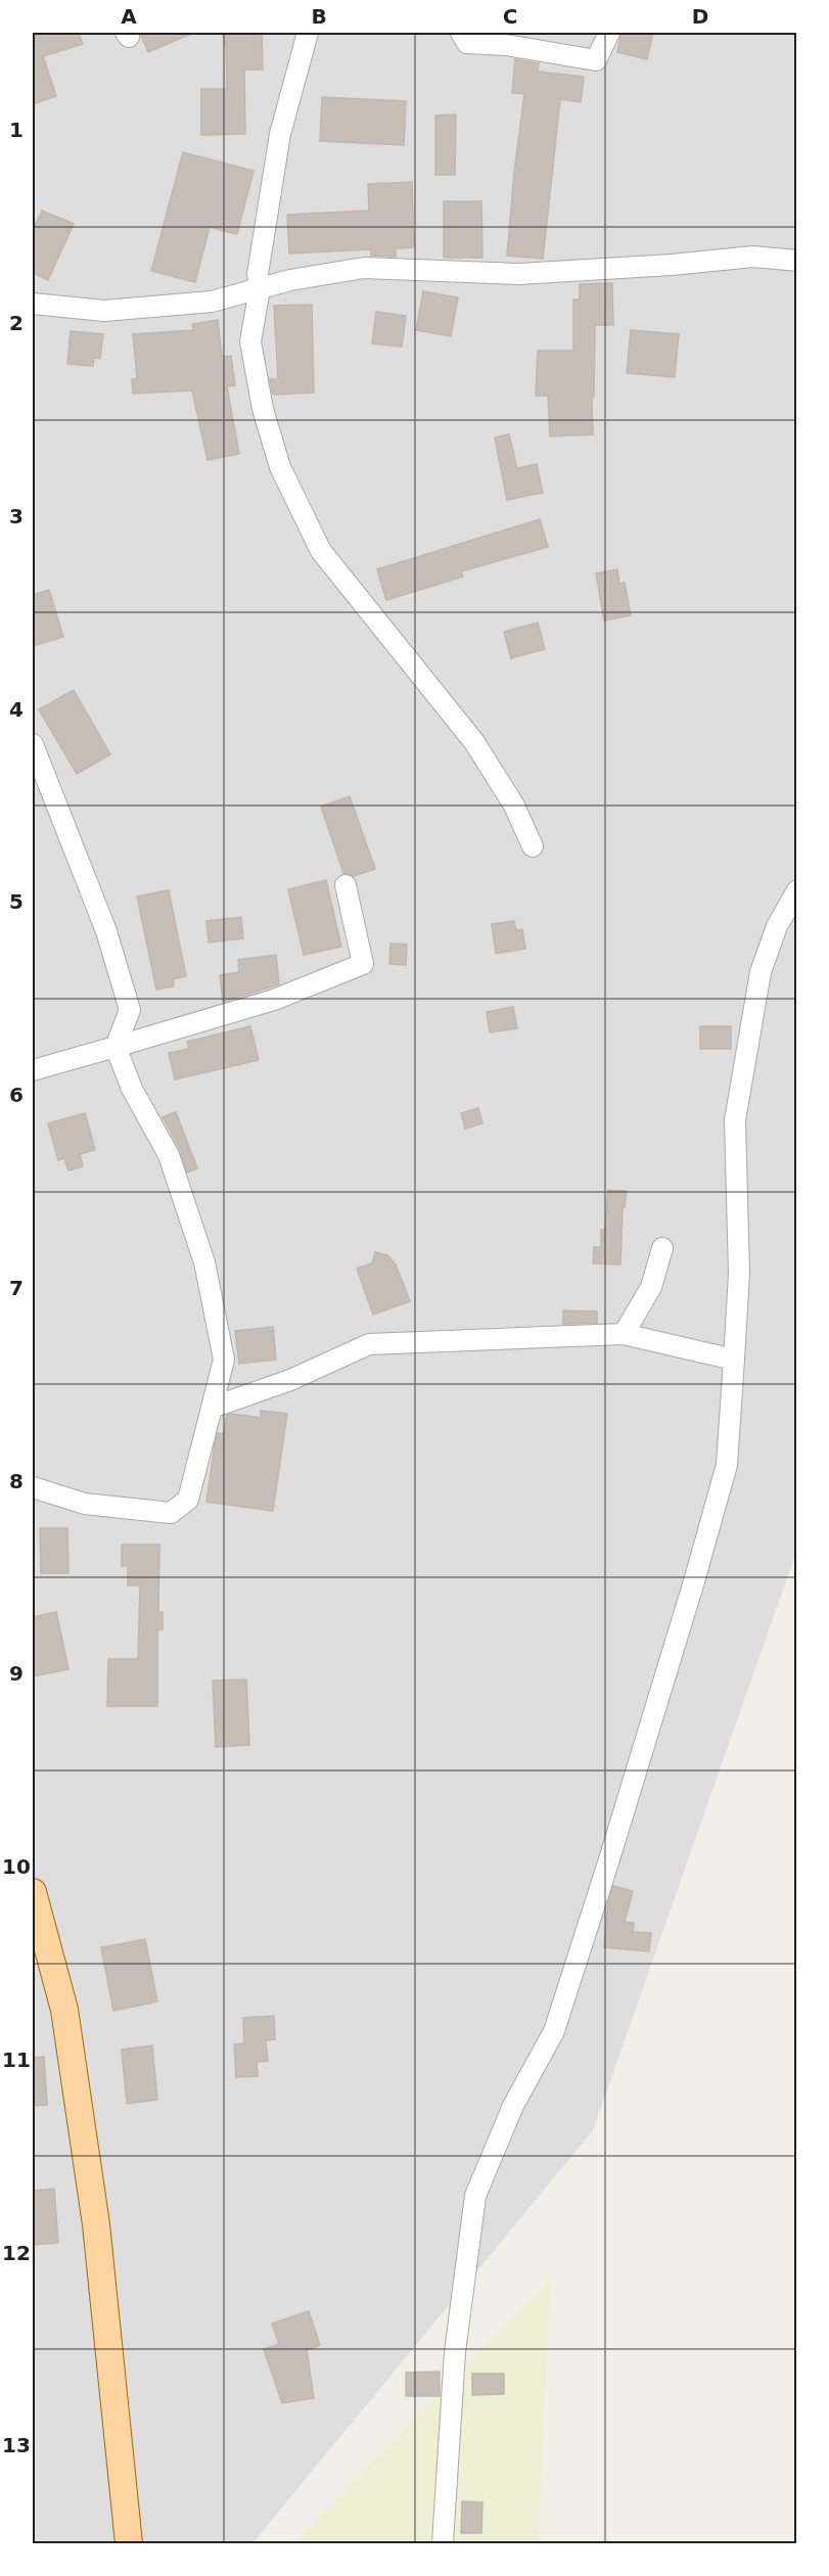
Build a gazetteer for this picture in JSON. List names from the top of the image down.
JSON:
{
  "grid": {
    "columns": [
      "A",
      "B",
      "C",
      "D"
    ],
    "rows": [
      "1",
      "2",
      "3",
      "4",
      "5",
      "6",
      "7",
      "8",
      "9",
      "10",
      "11",
      "12",
      "13"
    ]
  }
}
